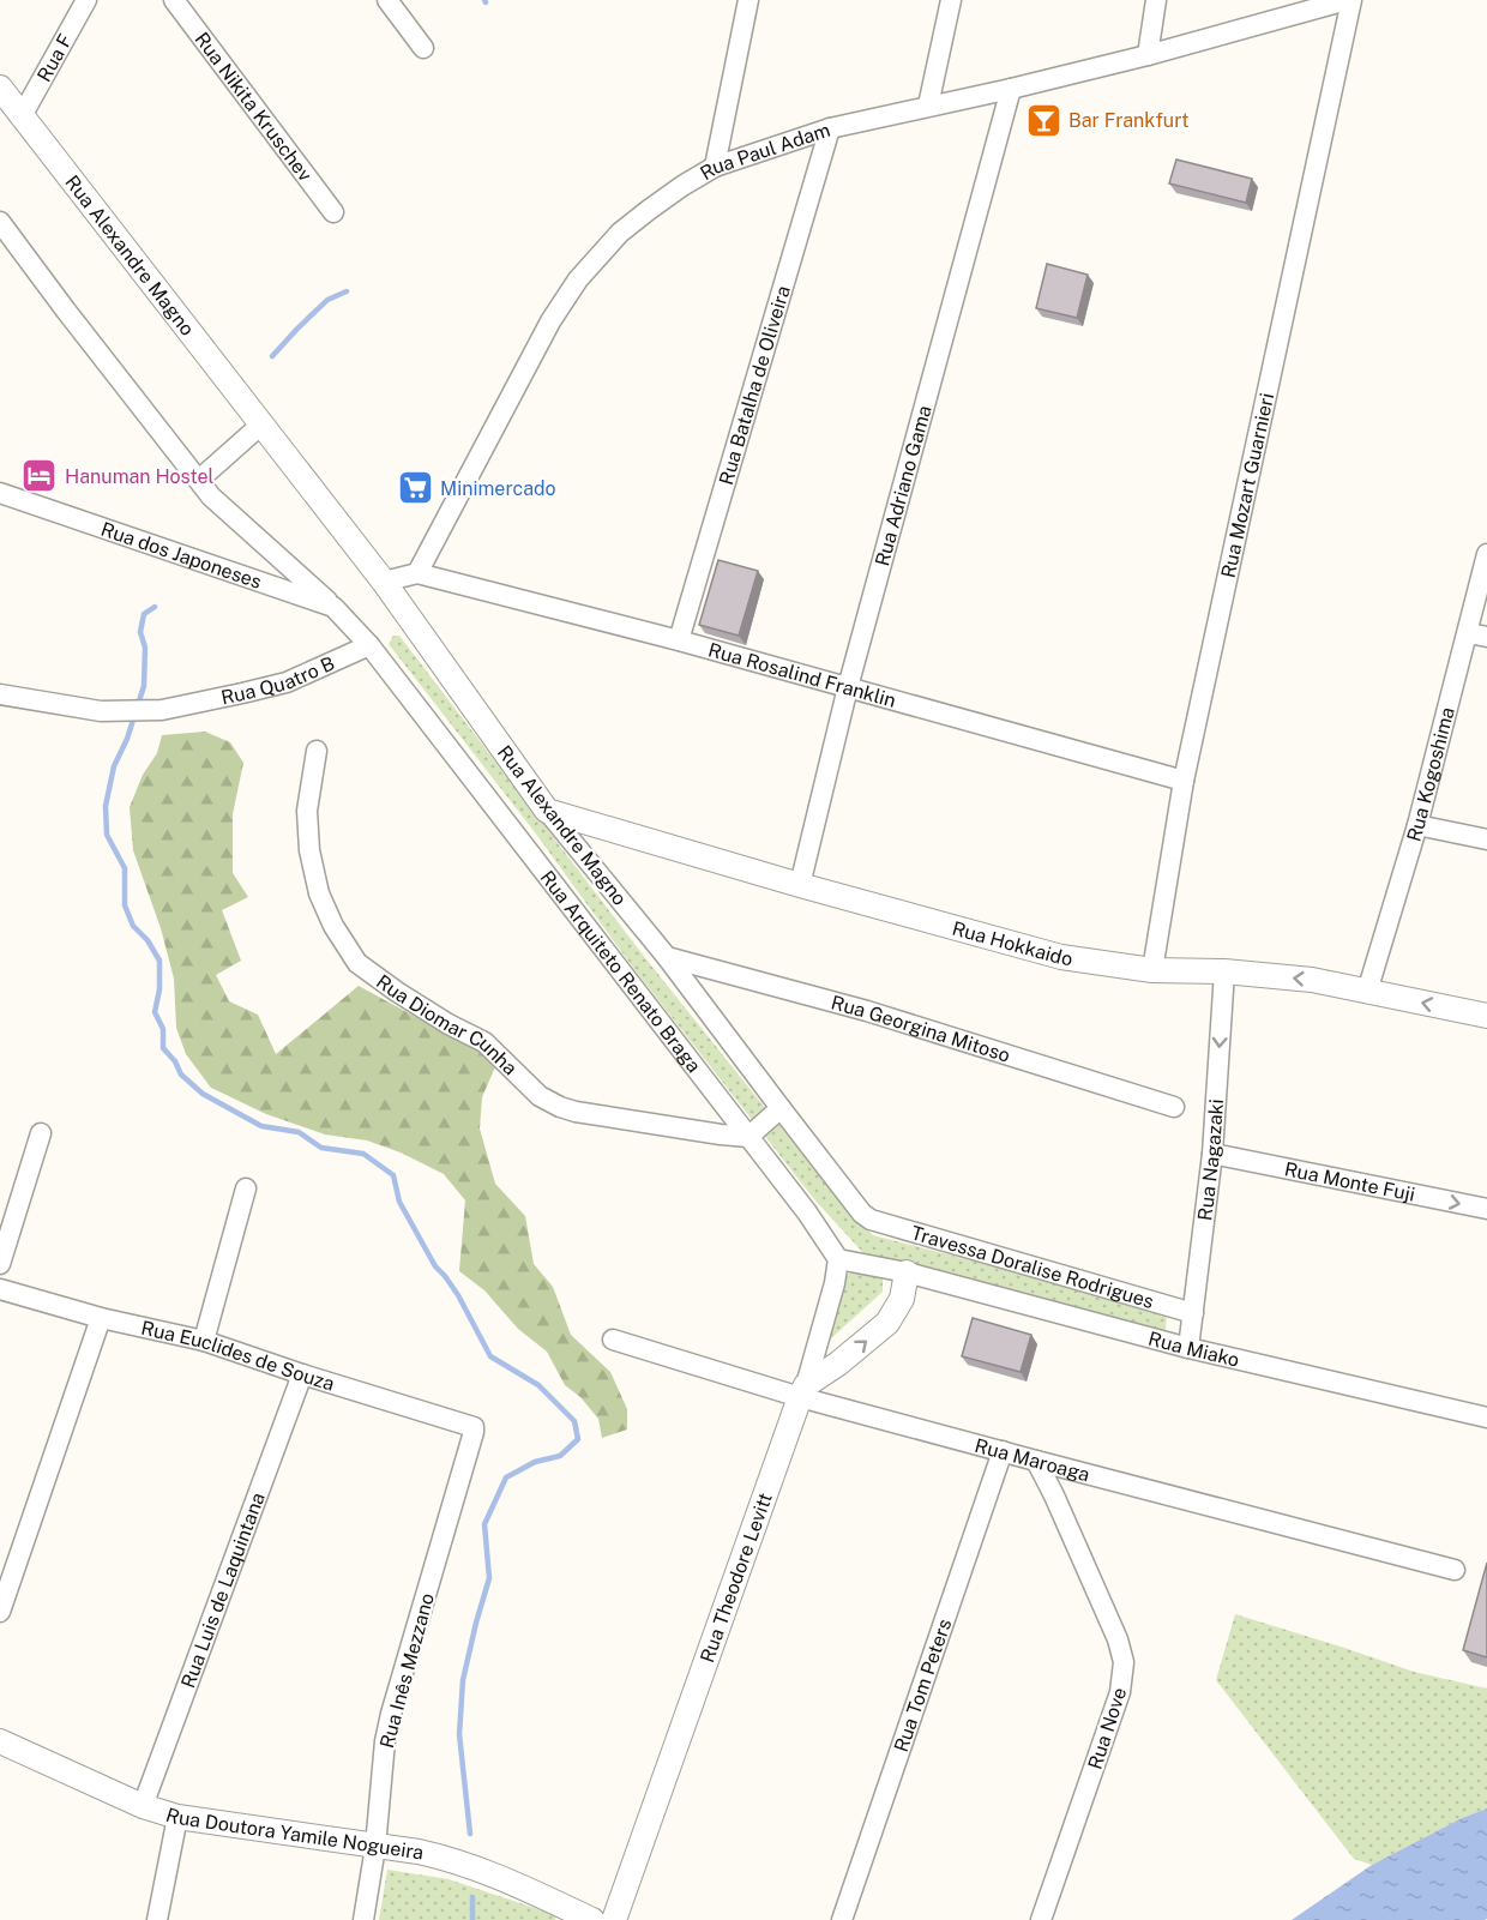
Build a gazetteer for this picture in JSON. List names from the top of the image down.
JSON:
{
  "streets": {
    "street": [
      "Rua F",
      "Rua Nikita Kruschev",
      "Rua Paul Adam",
      "Rua Alexandre Magno",
      "Rua Batalha de Oliveira",
      "Rua Mozart Guarnieri",
      "Rua Adriano Gama",
      "Rua dos Japoneses",
      "Rua Rosalind Franklin",
      "Rua Quatro B",
      "Rua Kogoshima",
      "Rua Hokkaido",
      "Rua Arquiteto Renato Braga",
      "Rua Diomar Cunha",
      "Rua Georgina Mitoso",
      "Rua Nagazaki",
      "Rua Monte Fuji",
      "Travessa Doralise Rodrigues",
      "Rua Miako",
      "Rua Euclides de Souza",
      "Rua Maroaga",
      "Rua Theodore Levitt",
      "Rua Luis de Laquintana",
      "Rua Inês Mezzano",
      "Rua Tom Peters",
      "Rua Nove",
      "Rua Doutora Yamile Nogueira"
    ]
  },
  "crossings": [
    ["Rua F", "Rua Alexandre Magno"],
    ["Rua Paul Adam", "Rua Batalha de Oliveira"],
    ["Rua Paul Adam", "Rua Mozart Guarnieri"],
    ["Rua Paul Adam", "Rua Adriano Gama"],
    ["Rua Paul Adam", "Rua Rosalind Franklin"],
    ["Rua Alexandre Magno", "Rua Hokkaido"],
    ["Rua Alexandre Magno", "Rua Georgina Mitoso"],
    ["Rua Alexandre Magno", "Travessa Doralise Rodrigues"],
    ["Rua Batalha de Oliveira", "Rua Rosalind Franklin"],
    ["Rua Mozart Guarnieri", "Rua Rosalind Franklin"],
    ["Rua Mozart Guarnieri", "Rua Hokkaido"],
    ["Rua Adriano Gama", "Rua Rosalind Franklin"],
    ["Rua Adriano Gama", "Rua Hokkaido"],
    ["Rua dos Japoneses", "Rua Quatro B"],
    ["Rua dos Japoneses", "Rua Arquiteto Renato Braga"],
    ["Rua Quatro B", "Rua Arquiteto Renato Braga"],
    ["Rua Kogoshima", "Rua Hokkaido"],
    ["Rua Hokkaido", "Rua Nagazaki"],
    ["Rua Arquiteto Renato Braga", "Rua Diomar Cunha"],
    ["Rua Nagazaki", "Rua Monte Fuji"],
    ["Rua Nagazaki", "Travessa Doralise Rodrigues"],
    ["Rua Nagazaki", "Rua Miako"],
    ["Rua Euclides de Souza", "Rua Luis de Laquintana"],
    ["Rua Euclides de Souza", "Rua Inês Mezzano"],
    ["Rua Maroaga", "Rua Theodore Levitt"],
    ["Rua Maroaga", "Rua Tom Peters"],
    ["Rua Maroaga", "Rua Nove"],
    ["Rua Luis de Laquintana", "Rua Doutora Yamile Nogueira"],
    ["Rua Inês Mezzano", "Rua Doutora Yamile Nogueira"]
  ],
  "one_way": ["Rua Nagazaki", "Rua Monte Fuji"],
  "places": {
    "bar": ["Bar Frankfurt"],
    "hotel": ["Hanuman Hostel"],
    "supermarket": ["Minimercado"]
  }
}
